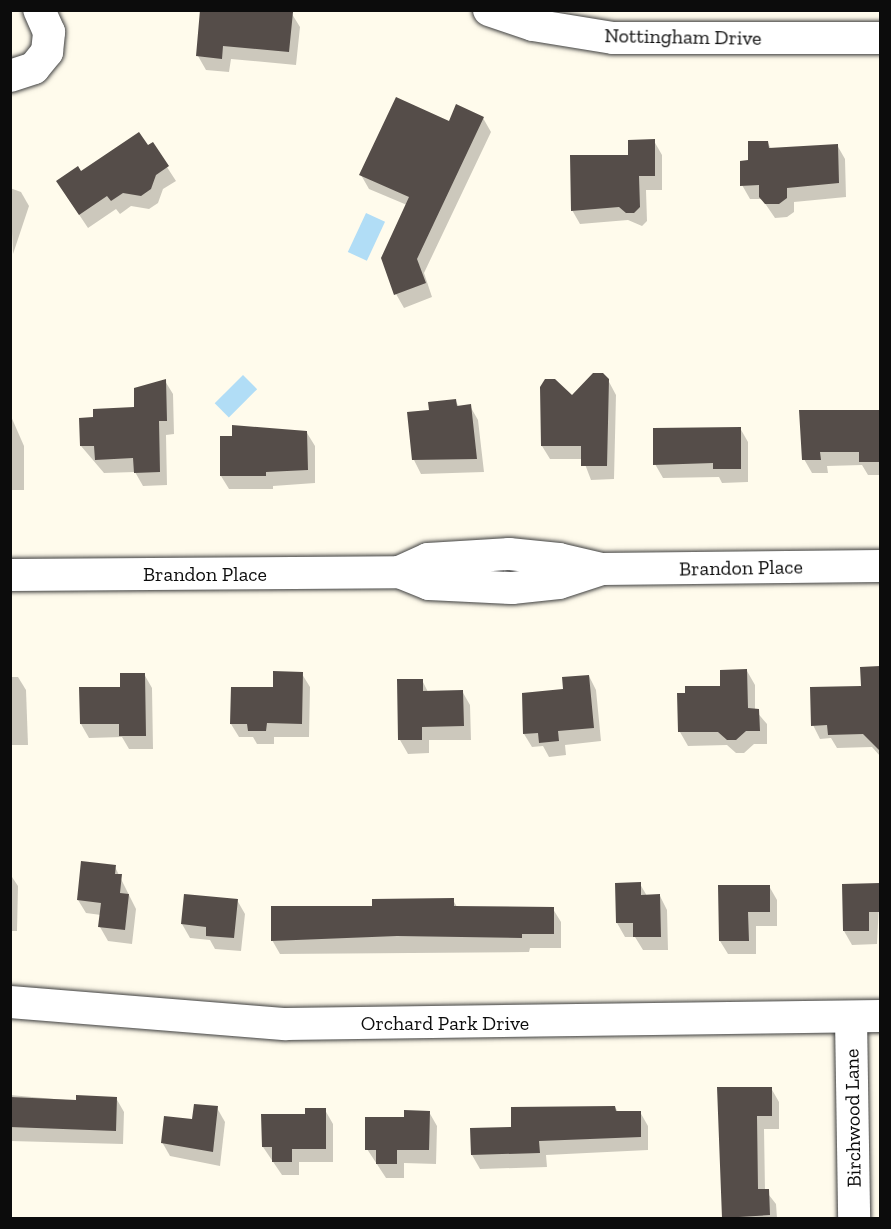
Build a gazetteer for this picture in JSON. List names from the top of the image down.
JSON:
{
  "streets": {
    "street": [
      "Nottingham Drive",
      "Brandon Place",
      "Orchard Park Drive",
      "Birchwood Lane"
    ]
  },
  "crossings": [
    ["Orchard Park Drive", "Birchwood Lane"]
  ]
}
